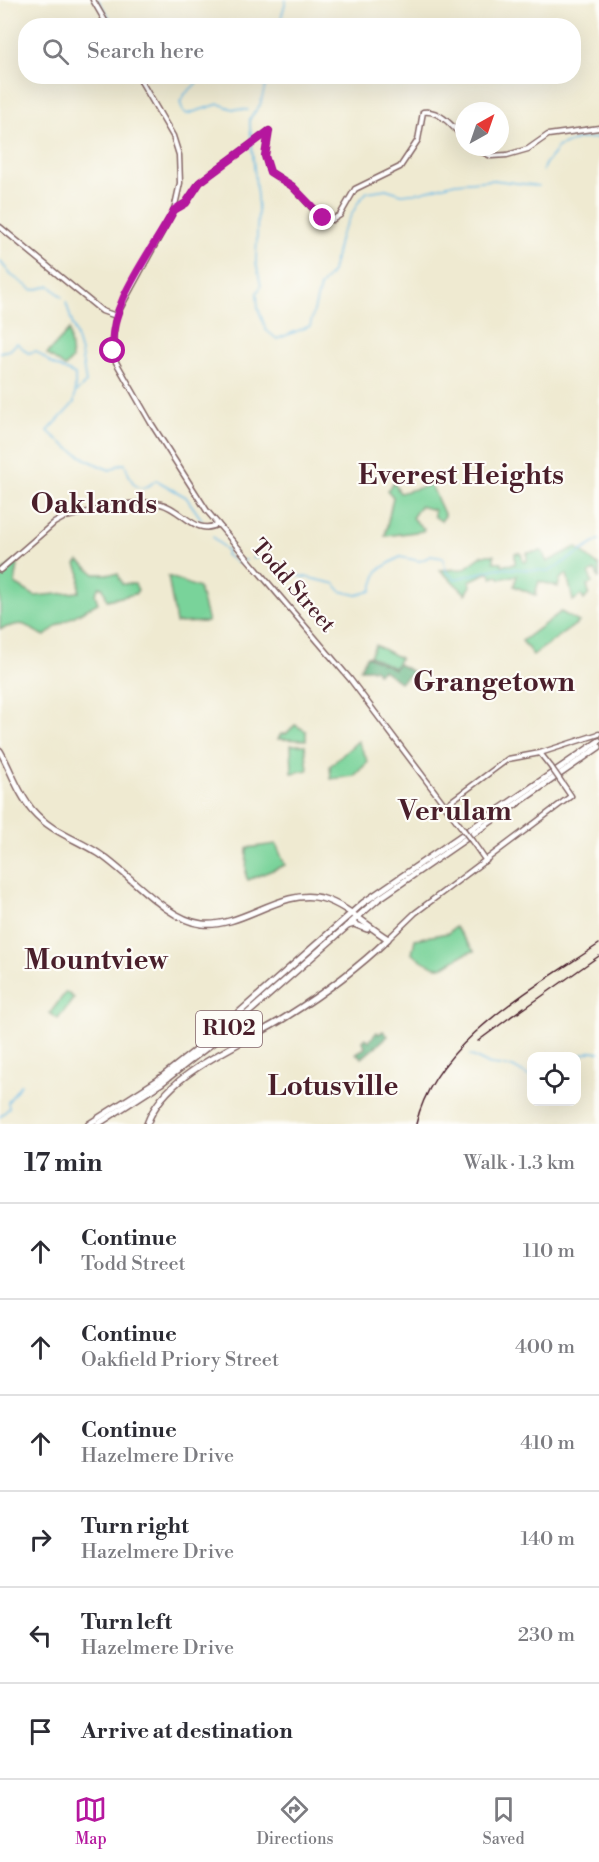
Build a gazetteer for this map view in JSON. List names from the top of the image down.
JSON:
{
  "streets": {
    "main road": ["R102"],
    "street": ["Todd Street"]
  },
  "districts": [
    "Everest Heights",
    "Oaklands",
    "Grangetown",
    "Verulam",
    "Mountview",
    "Lotusville"
  ],
  "north": "top right",
  "page": {
    "search": "Search here",
    "heading": ["17 min", "Walk · 1.3 km"],
    "list": [
      ["Continue", "Todd Street", "110 m"],
      ["Continue", "Oakfield Priory Street", "400 m"],
      ["Continue", "Hazelmere Drive", "410 m"],
      ["Turn right", "Hazelmere Drive", "140 m"],
      ["Turn left", "Hazelmere Drive", "230 m"],
      "Arrive at destination"
    ],
    "nav": ["Map", "Directions", "Saved"]
  }
}
